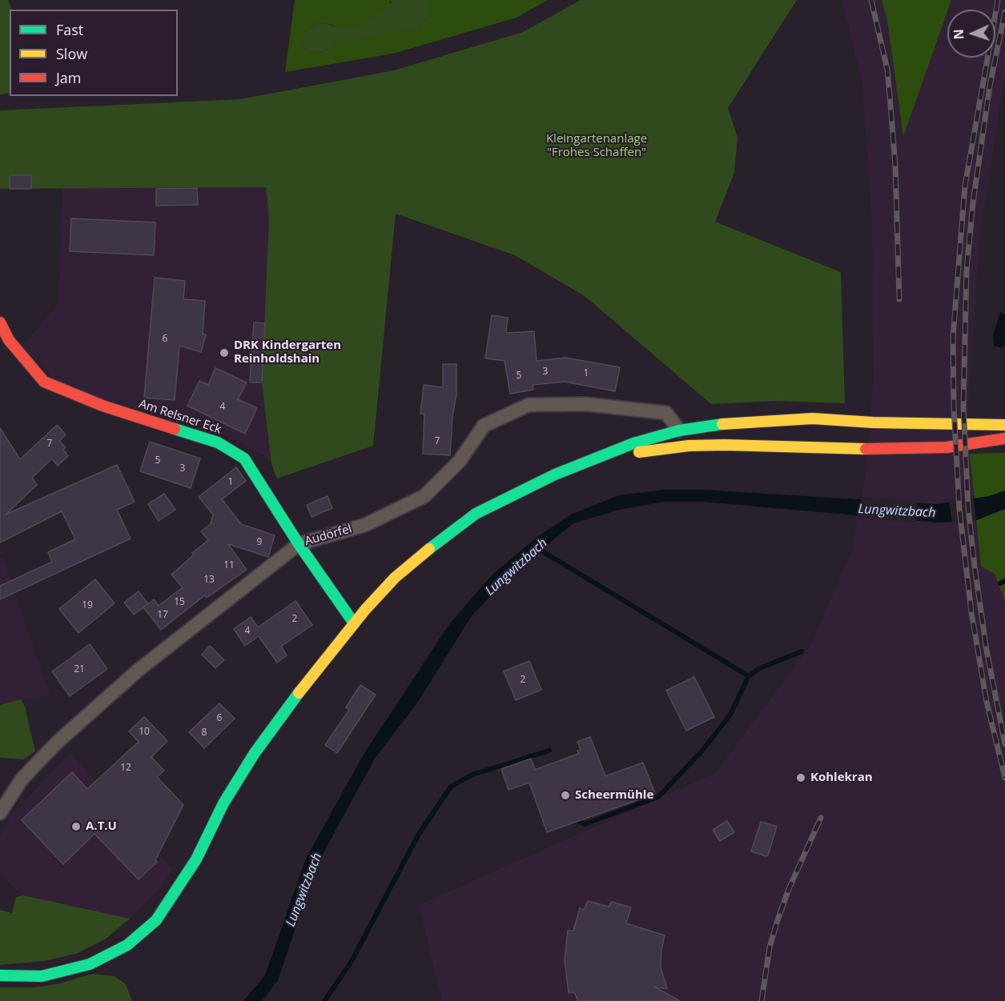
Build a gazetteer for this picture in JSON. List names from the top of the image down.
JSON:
{
  "streets": {
    "main road": ["Am Relsner Eck"],
    "street": ["Audörfel"]
  },
  "crossings": [
    ["Am Relsner Eck", "Audörfel"]
  ],
  "water": ["Lungwitzbach"],
  "parks": ["Kleingartenanlage \"Frohes Schaffen\""],
  "places": [
    "DRK Kindergarten Reinholdshain",
    "Kohlekran",
    "Scheermühle",
    "A.T.U"
  ],
  "house_numbers": [
    "6",
    "3",
    "1",
    "5",
    "4",
    "7",
    "7",
    "5",
    "3",
    "1",
    "9",
    "11",
    "13",
    "15",
    "19",
    "17",
    "2",
    "4",
    "21",
    "2",
    "6",
    "10",
    "8",
    "12"
  ],
  "legend": ["Fast", "Slow", "Jam"],
  "north": "left"
}
